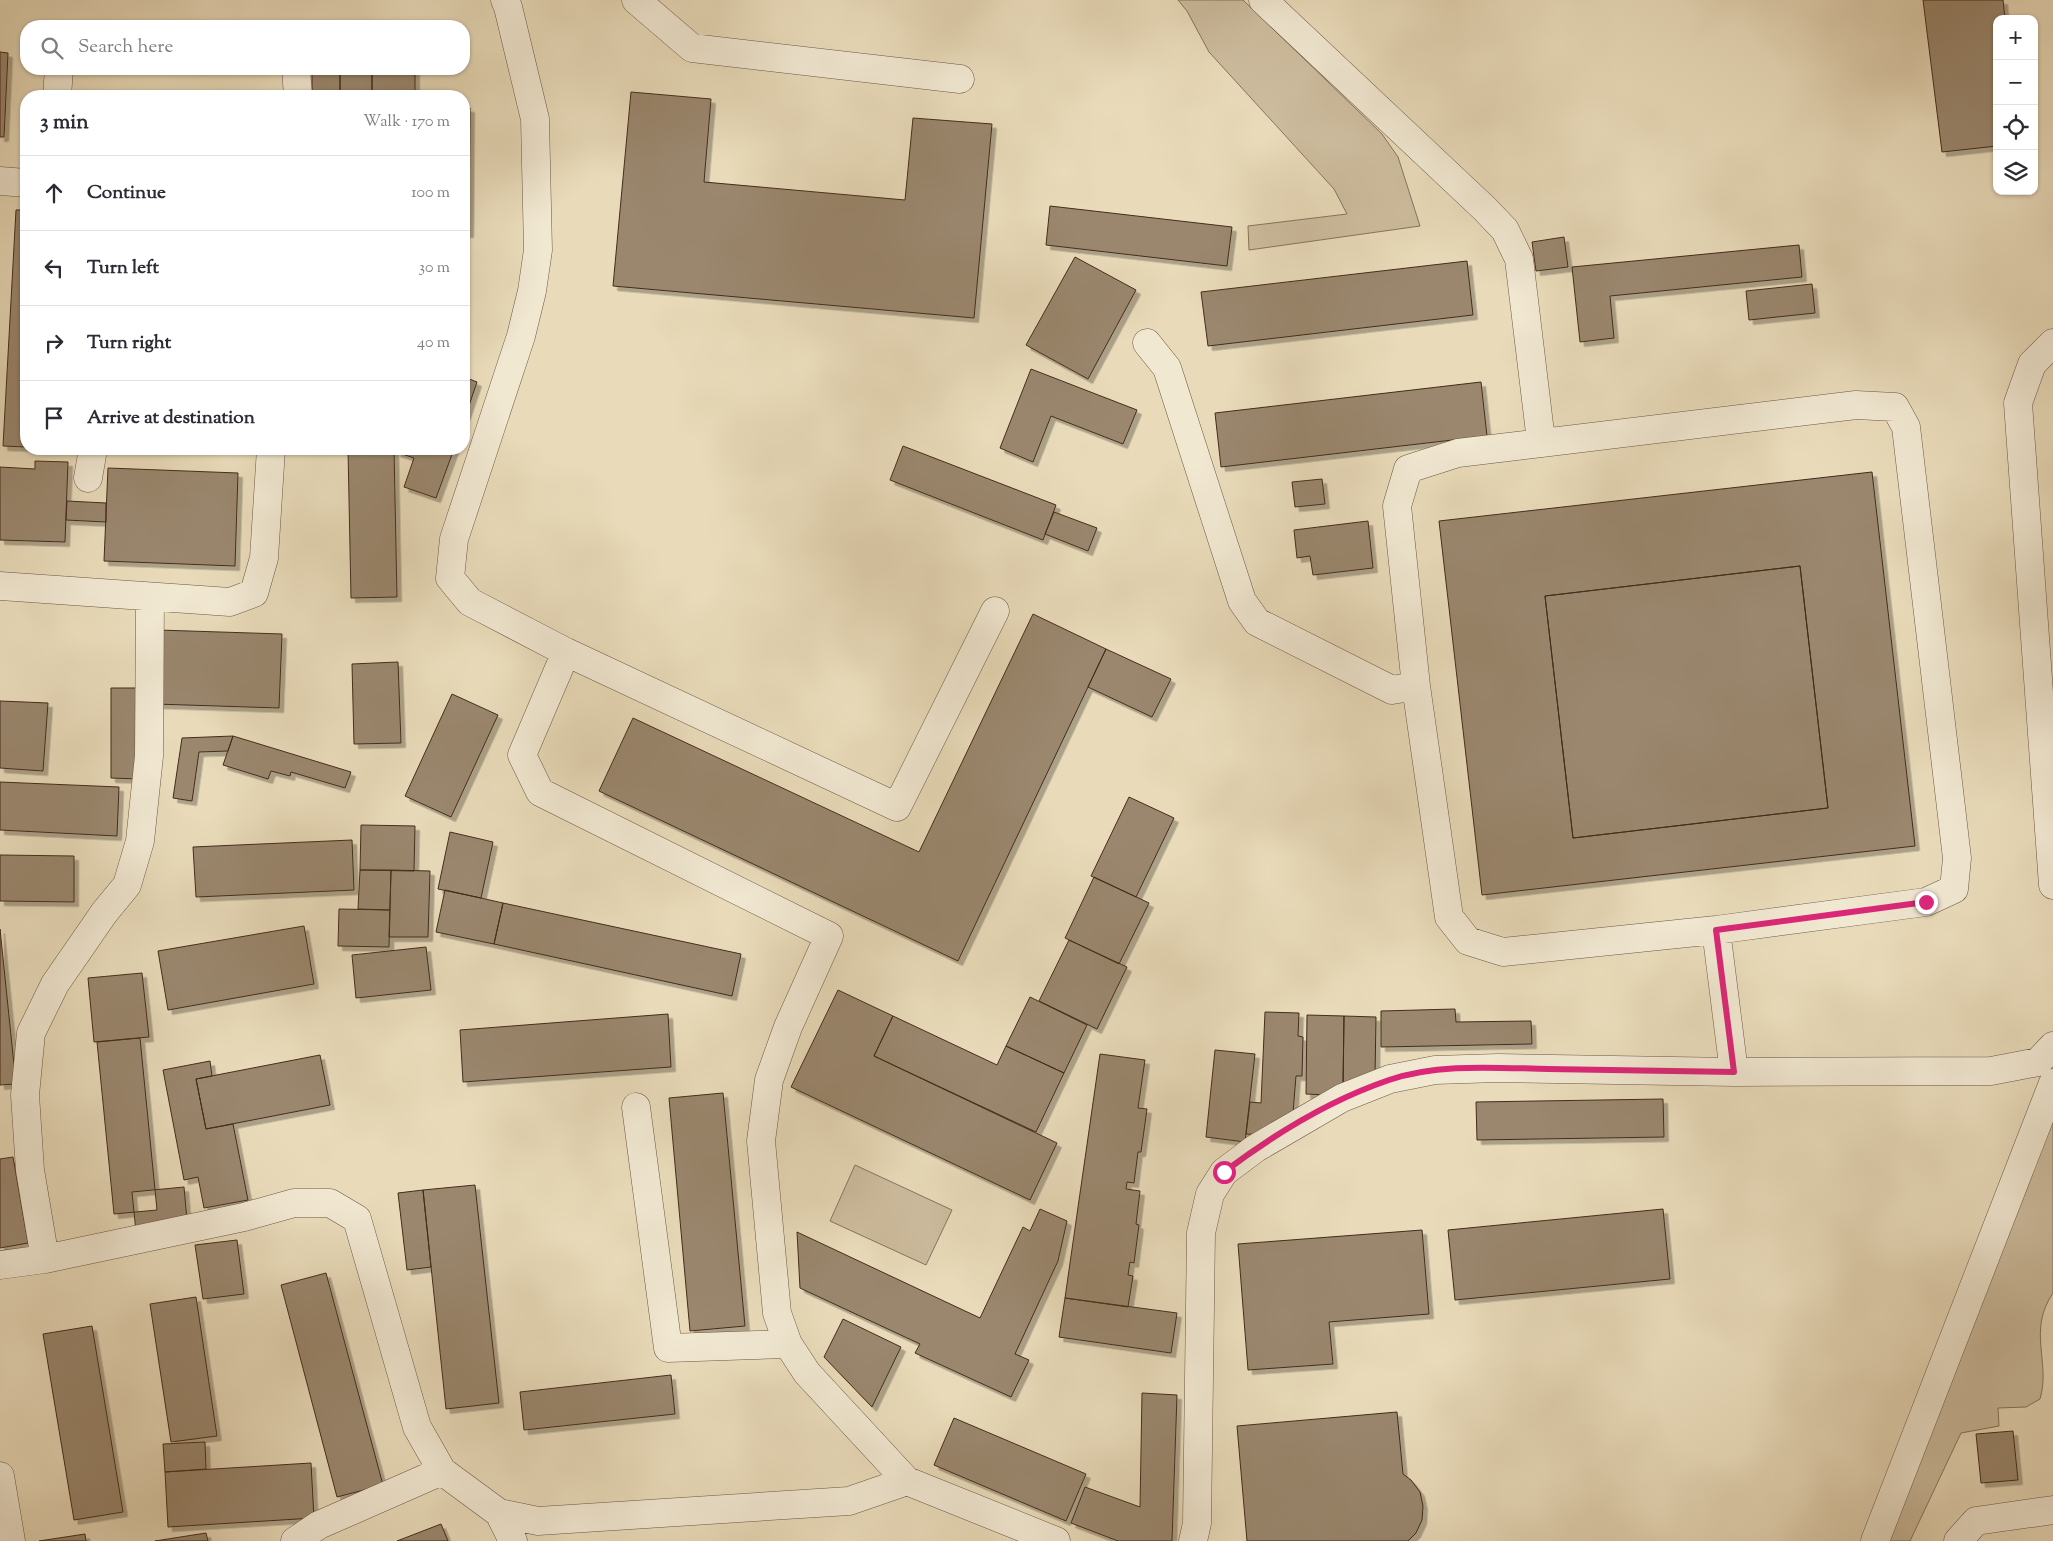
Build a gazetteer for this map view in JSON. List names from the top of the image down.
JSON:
{
  "page": {
    "map_buttons": ["+", "−"],
    "search": "Search here",
    "heading": ["3 min", "Walk · 170 m"],
    "list": [
      ["Continue", "100 m"],
      ["Turn left", "30 m"],
      ["Turn right", "40 m"],
      "Arrive at destination"
    ]
  }
}
